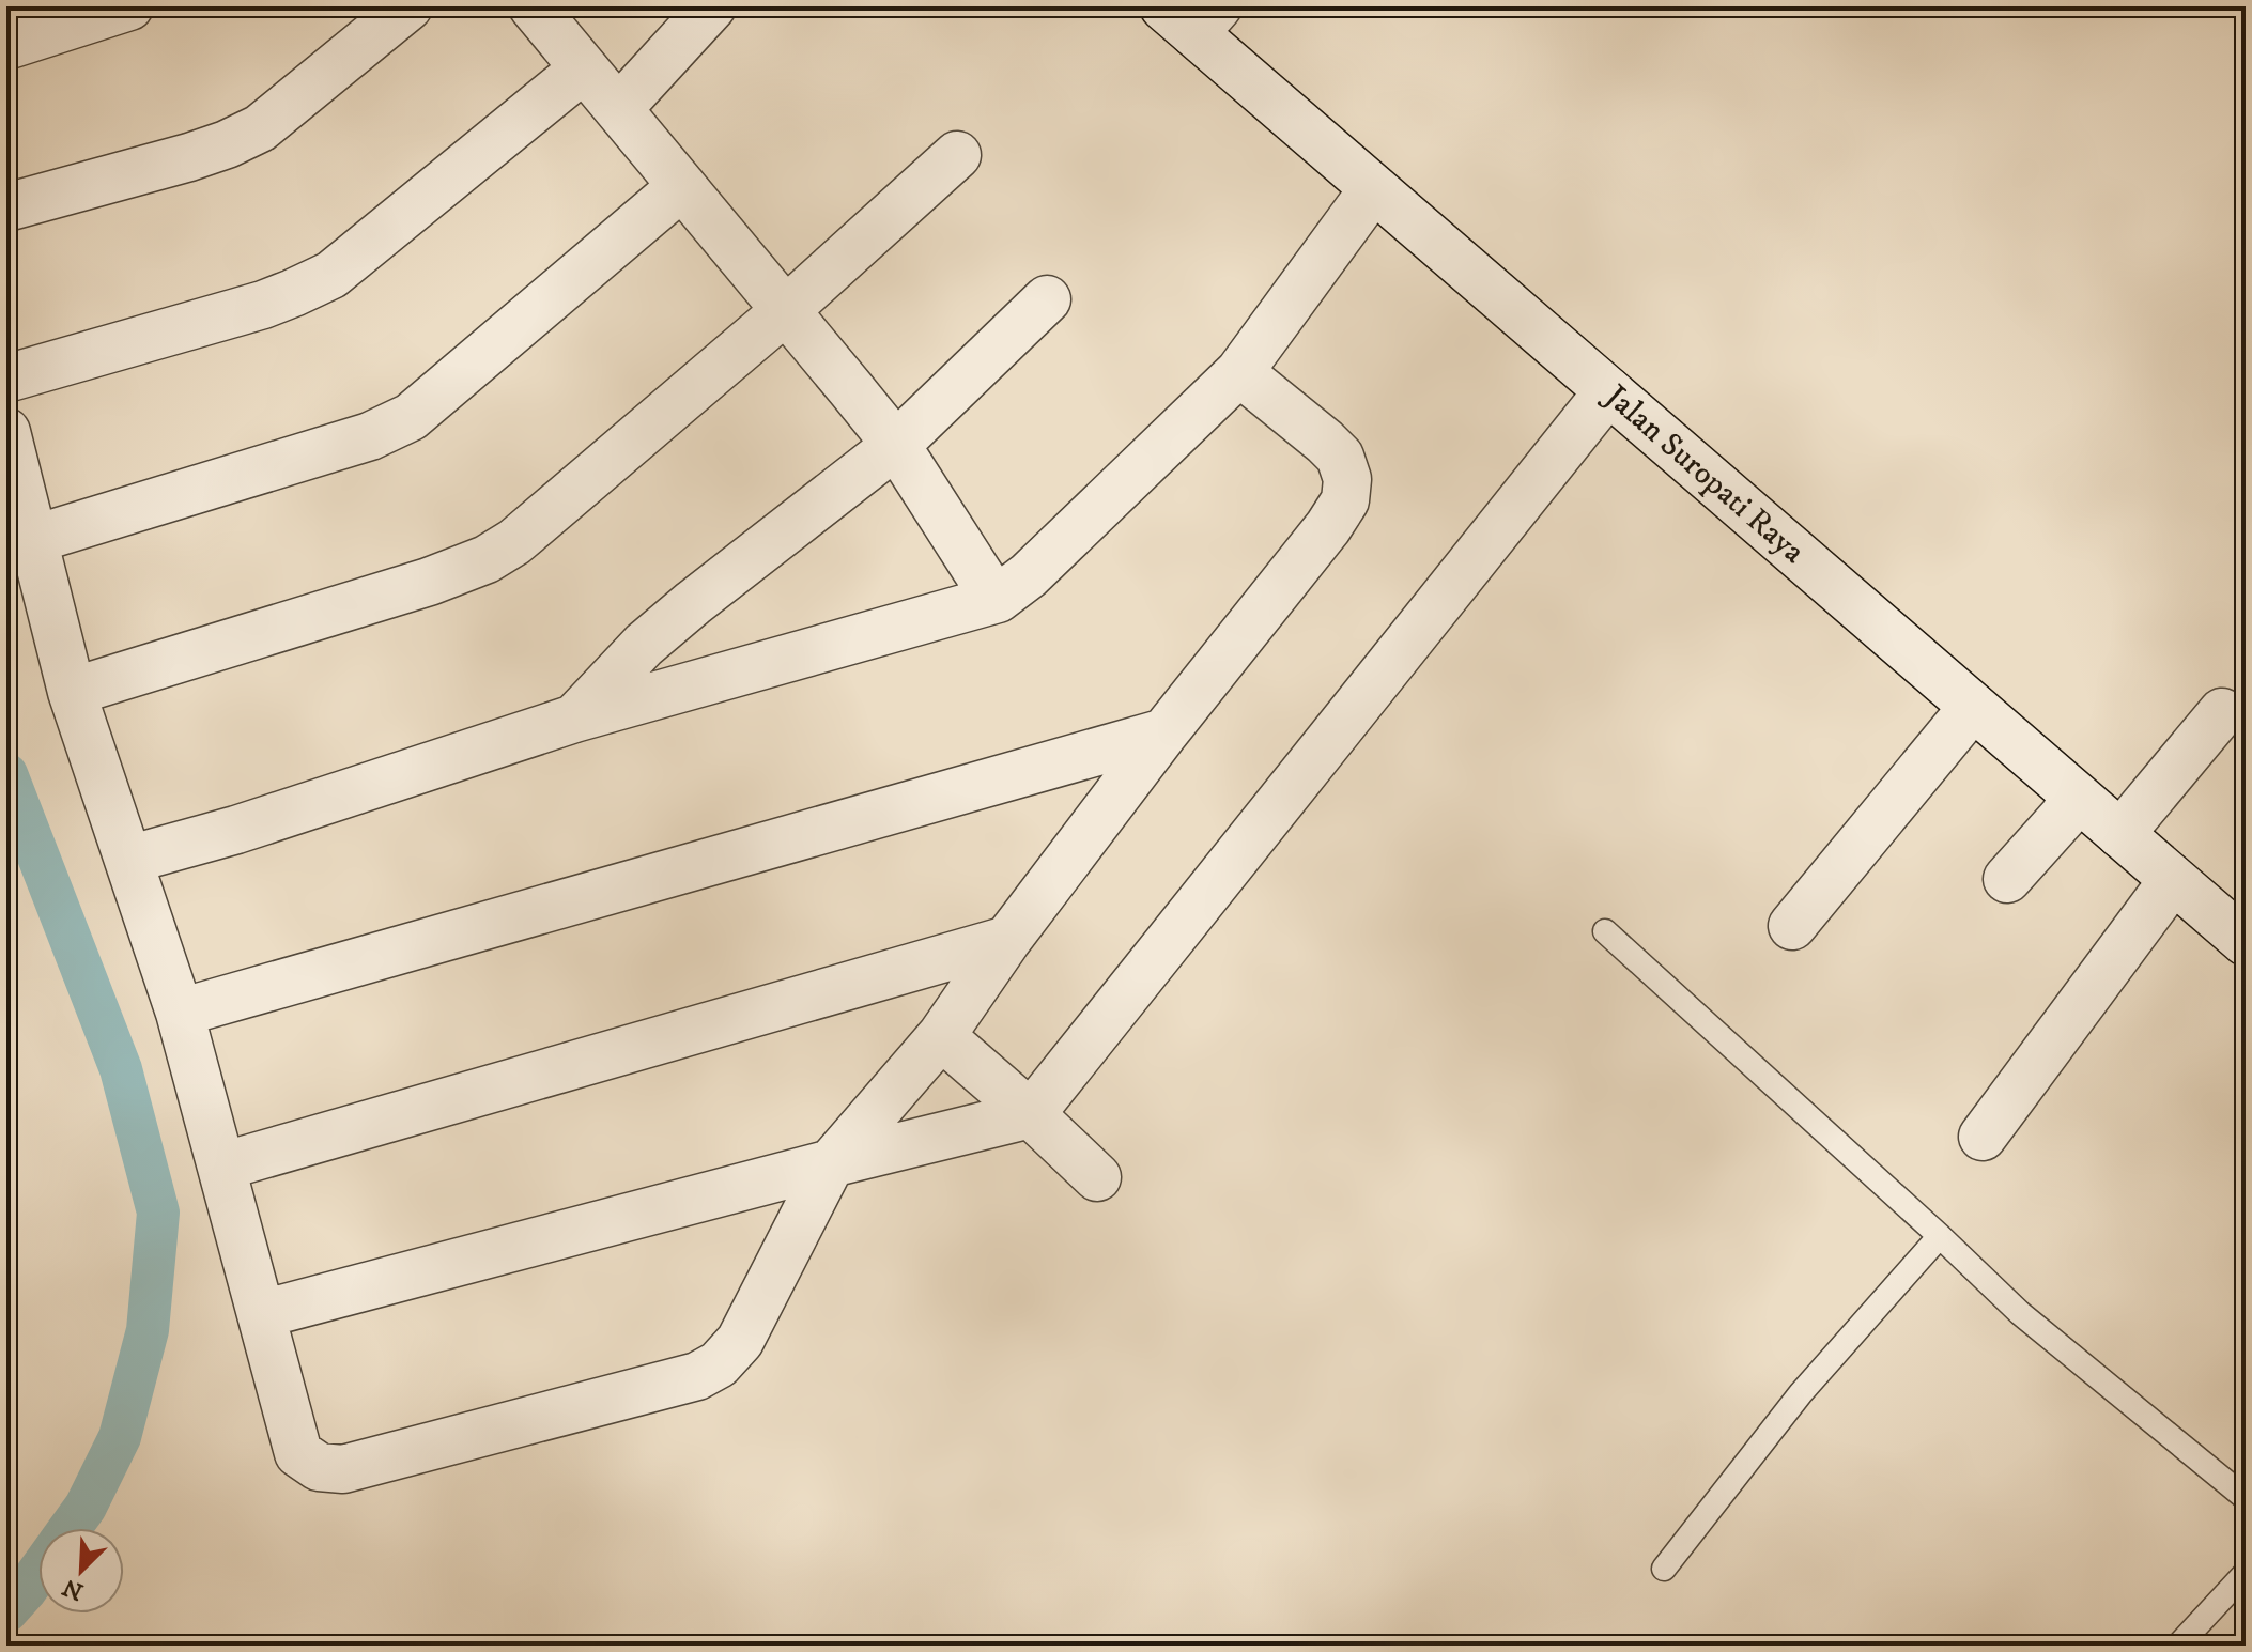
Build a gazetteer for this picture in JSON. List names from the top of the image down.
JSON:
{
  "streets": {
    "street": ["Jalan Suropati Raya"]
  },
  "north": "bottom left"
}
